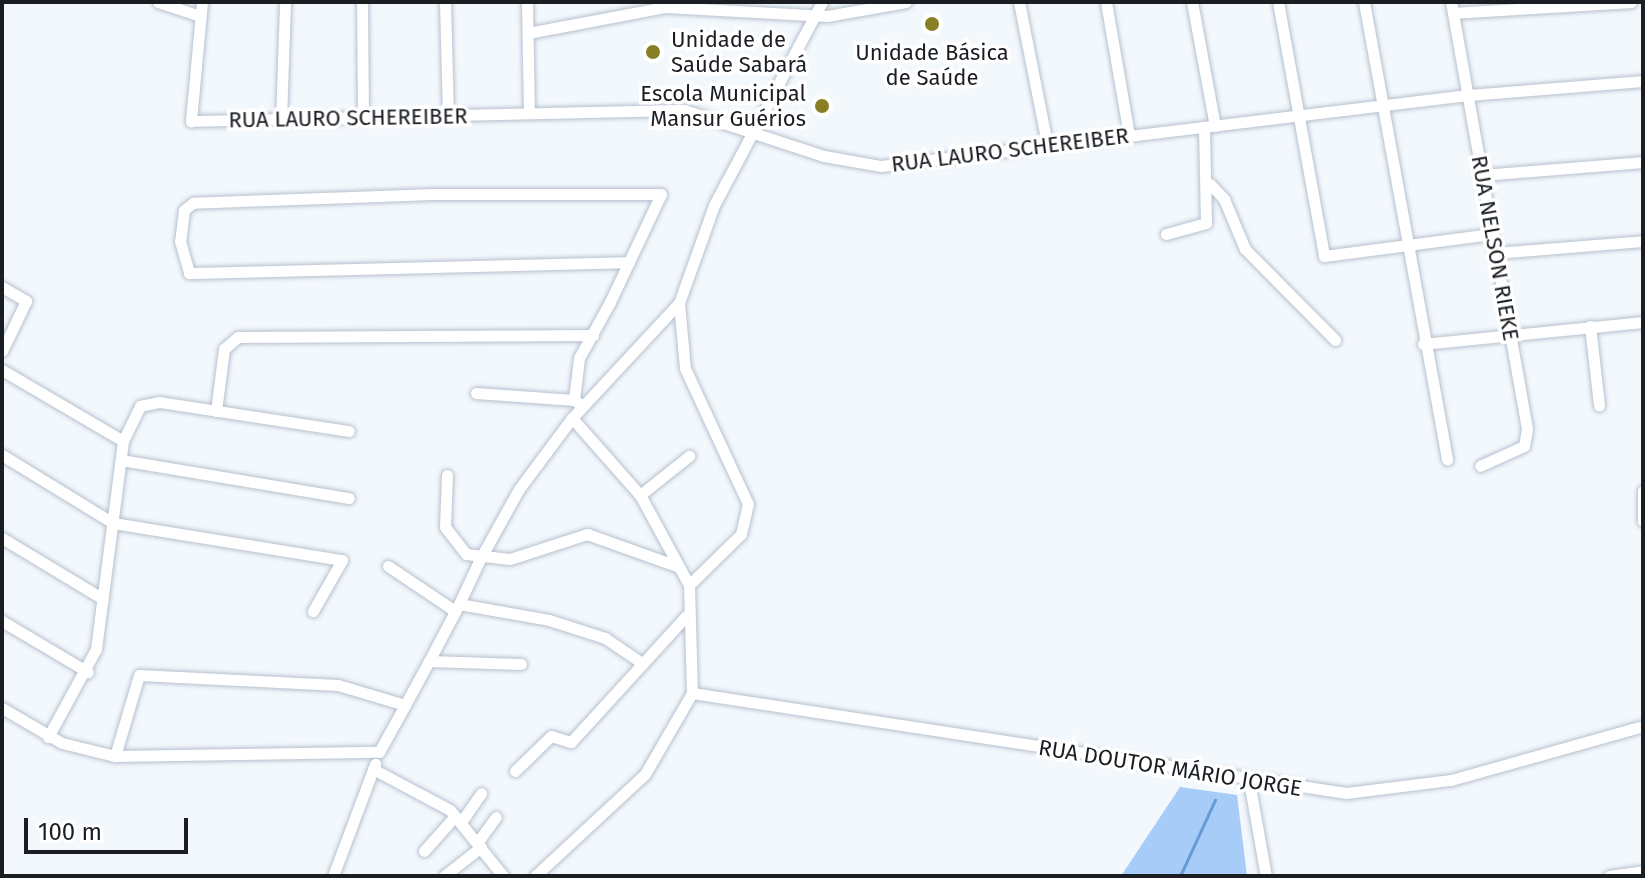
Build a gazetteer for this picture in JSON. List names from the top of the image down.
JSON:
{
  "streets": {
    "street": ["RUA LAURO SCHEREIBER", "RUA NELSON RIEKE", "RUA DOUTOR MÁRIO JORGE"]
  },
  "crossings": [
    ["RUA LAURO SCHEREIBER", "RUA NELSON RIEKE"]
  ],
  "places": ["Unidade Básica de Saúde", "Unidade de Saúde Sabará", "Escola Municipal Mansur Guérios"],
  "scale_bar": "100 m"
}
